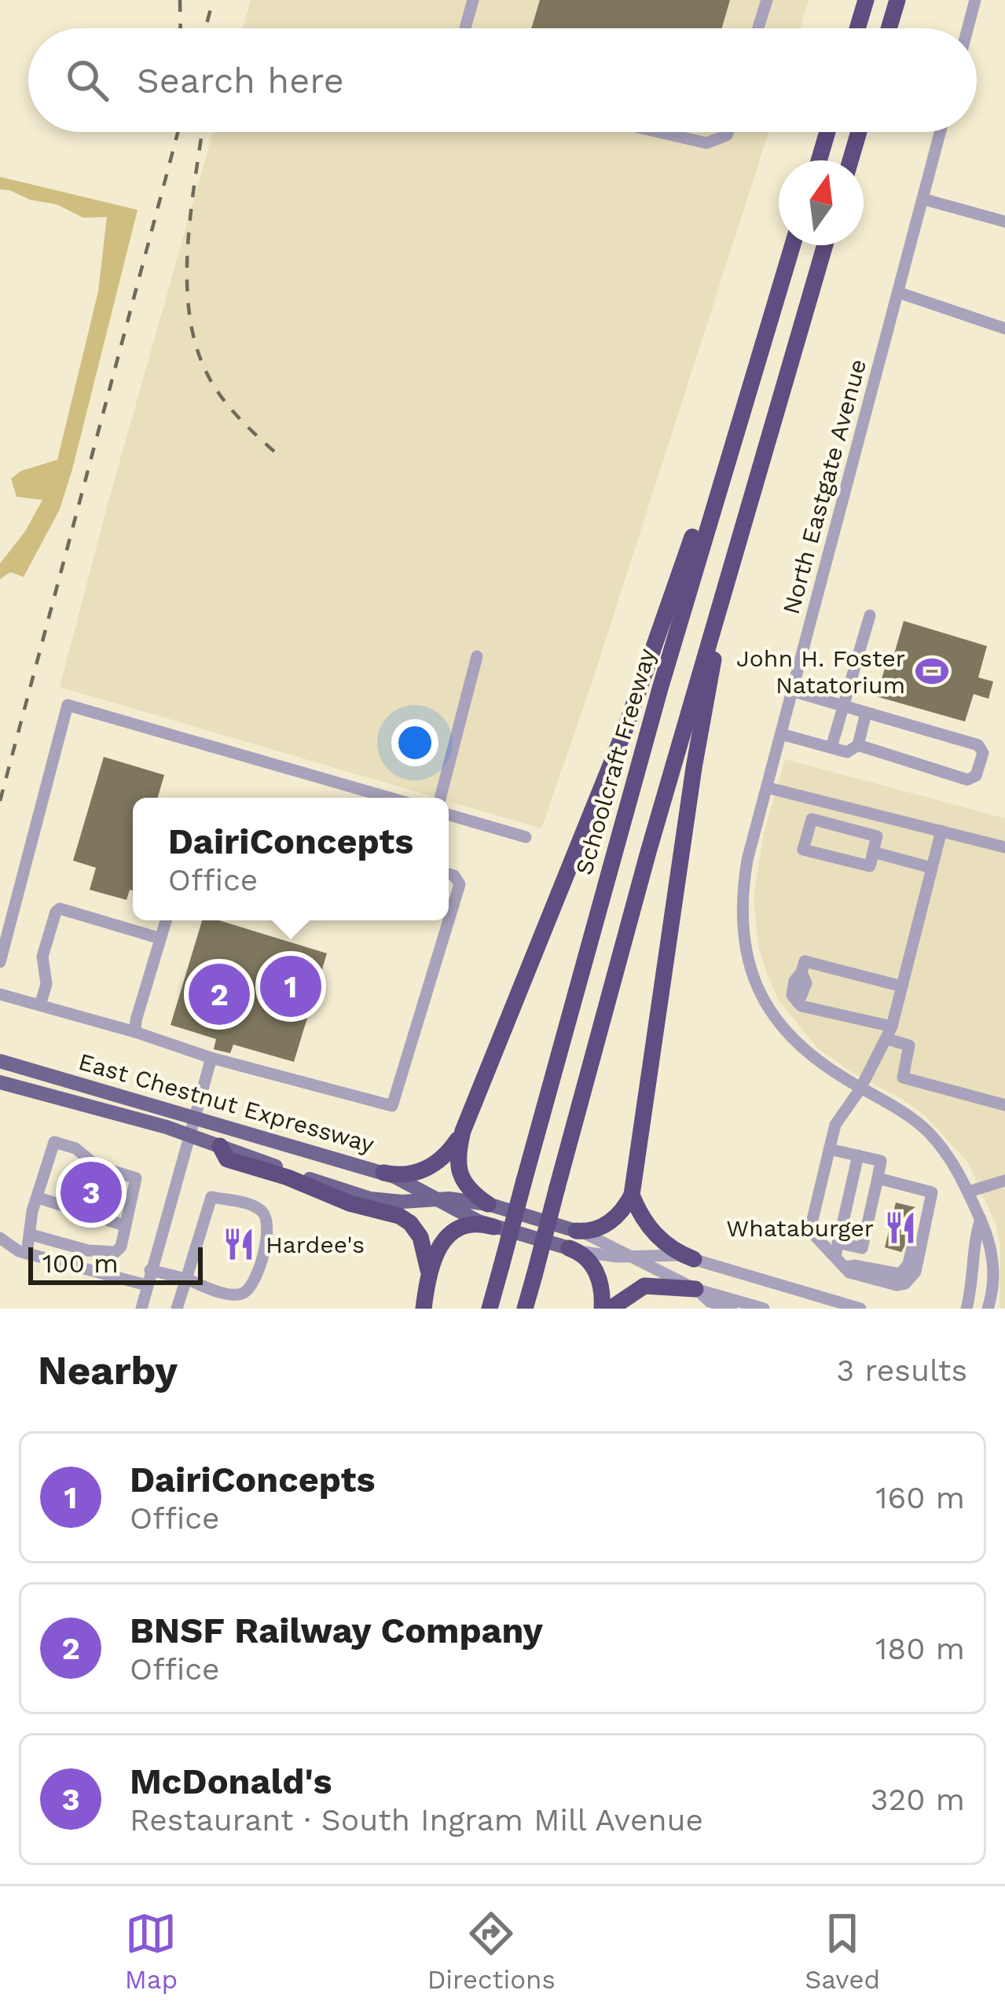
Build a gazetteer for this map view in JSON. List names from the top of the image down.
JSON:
{
  "streets": {
    "highway": ["Schoolcraft Freeway"],
    "main road": ["East Chestnut Expressway"],
    "street": ["North Eastgate Avenue"]
  },
  "places": {
    "sports": ["John H. Foster Natatorium"],
    "restaurant": ["Whataburger", "Hardee's"]
  },
  "scale_bar": "100 m",
  "north": "top",
  "page": {
    "search": "Search here",
    "popup": ["DairiConcepts", "Office"],
    "pins": ["1", "2", "3"],
    "scale": "100 m",
    "heading": ["Nearby", "3 results"],
    "list": [
      {
        "mark": "1",
        "name": "DairiConcepts",
        "note": "Office",
        "value": "160 m"
      },
      {
        "mark": "2",
        "name": "BNSF Railway Company",
        "note": "Office",
        "value": "180 m"
      },
      {
        "mark": "3",
        "name": "McDonald's",
        "note": "Restaurant · South Ingram Mill Avenue",
        "value": "320 m"
      }
    ],
    "nav": ["Map", "Directions", "Saved"]
  }
}
